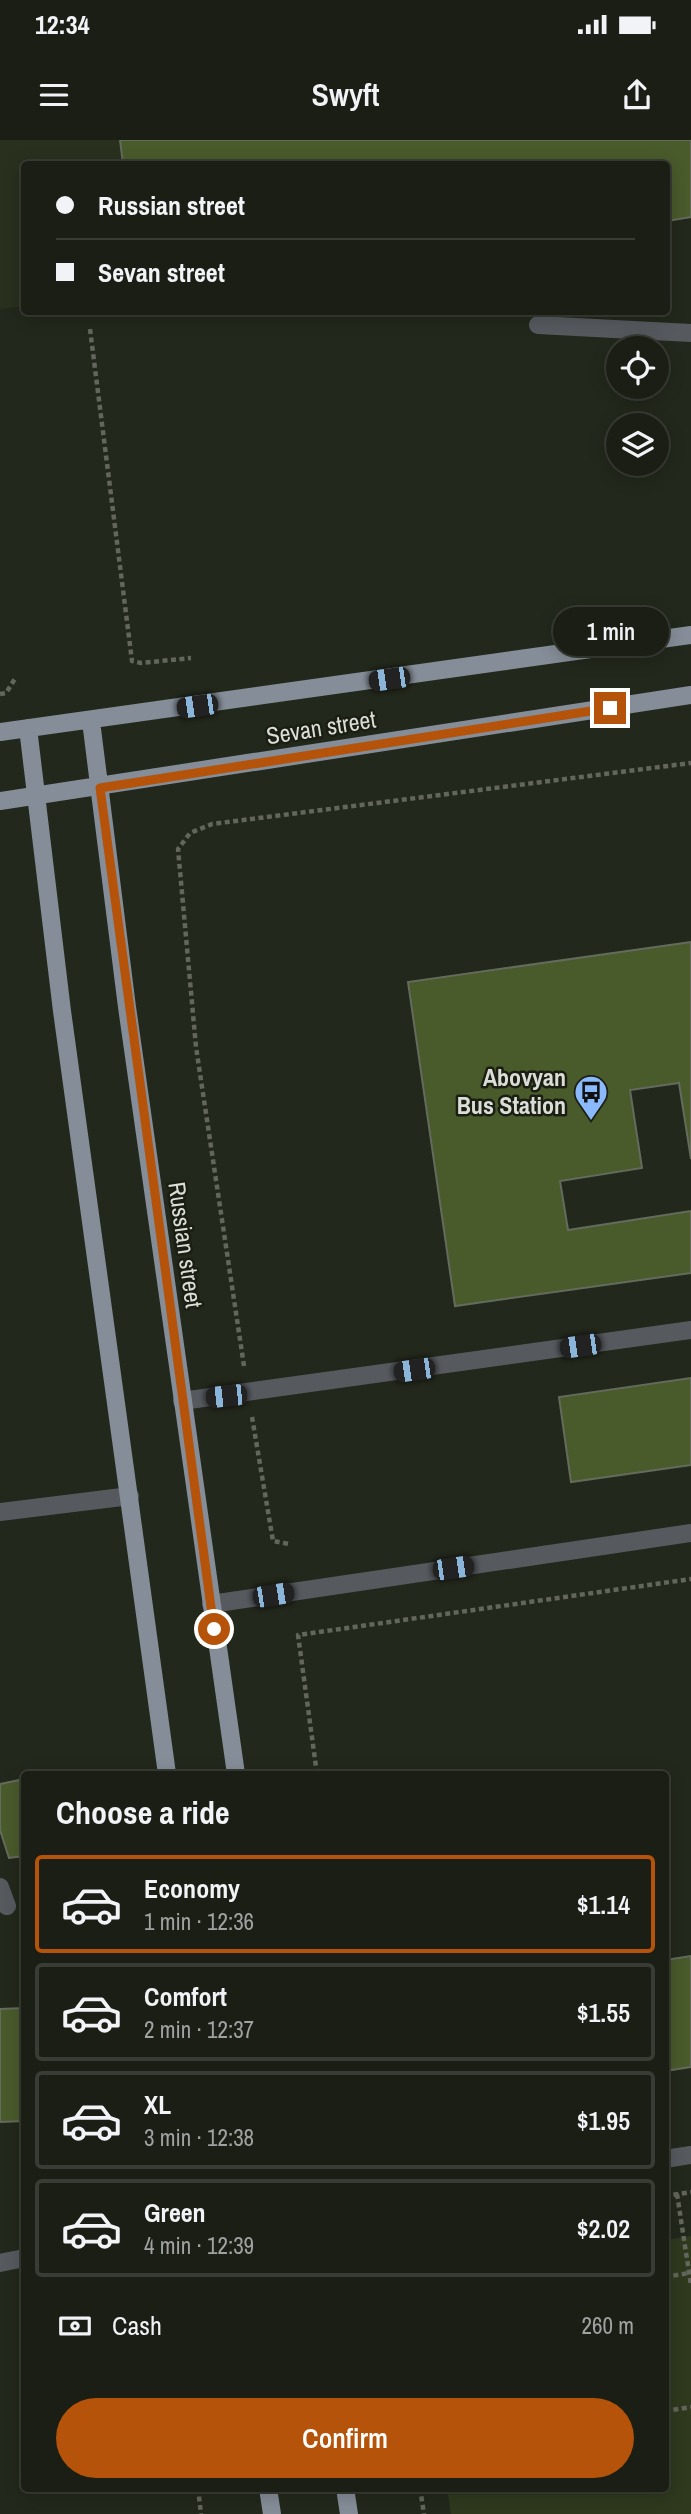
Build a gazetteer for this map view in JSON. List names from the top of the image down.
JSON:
{
  "streets": {
    "main road": ["Sevan street", "Russian street"]
  },
  "crossings": [
    ["Sevan street", "Russian street"]
  ],
  "places": {
    "bus stop": ["Abovyan Bus Station"]
  },
  "page": {
    "status": "12:34",
    "header": "Swyft",
    "banner": ["Russian street", "Sevan street"],
    "bubble": "1 min",
    "heading": "Choose a ride",
    "list": [
      {
        "name": "Economy",
        "note": "1 min · 12:36",
        "value": "$1.14"
      },
      {
        "name": "Comfort",
        "note": "2 min · 12:37",
        "value": "$1.55"
      },
      {
        "name": "XL",
        "note": "3 min · 12:38",
        "value": "$1.95"
      },
      {
        "name": "Green",
        "note": "4 min · 12:39",
        "value": "$2.02"
      }
    ],
    "pay": ["Cash", "260 m"],
    "buttons": "Confirm"
  }
}
